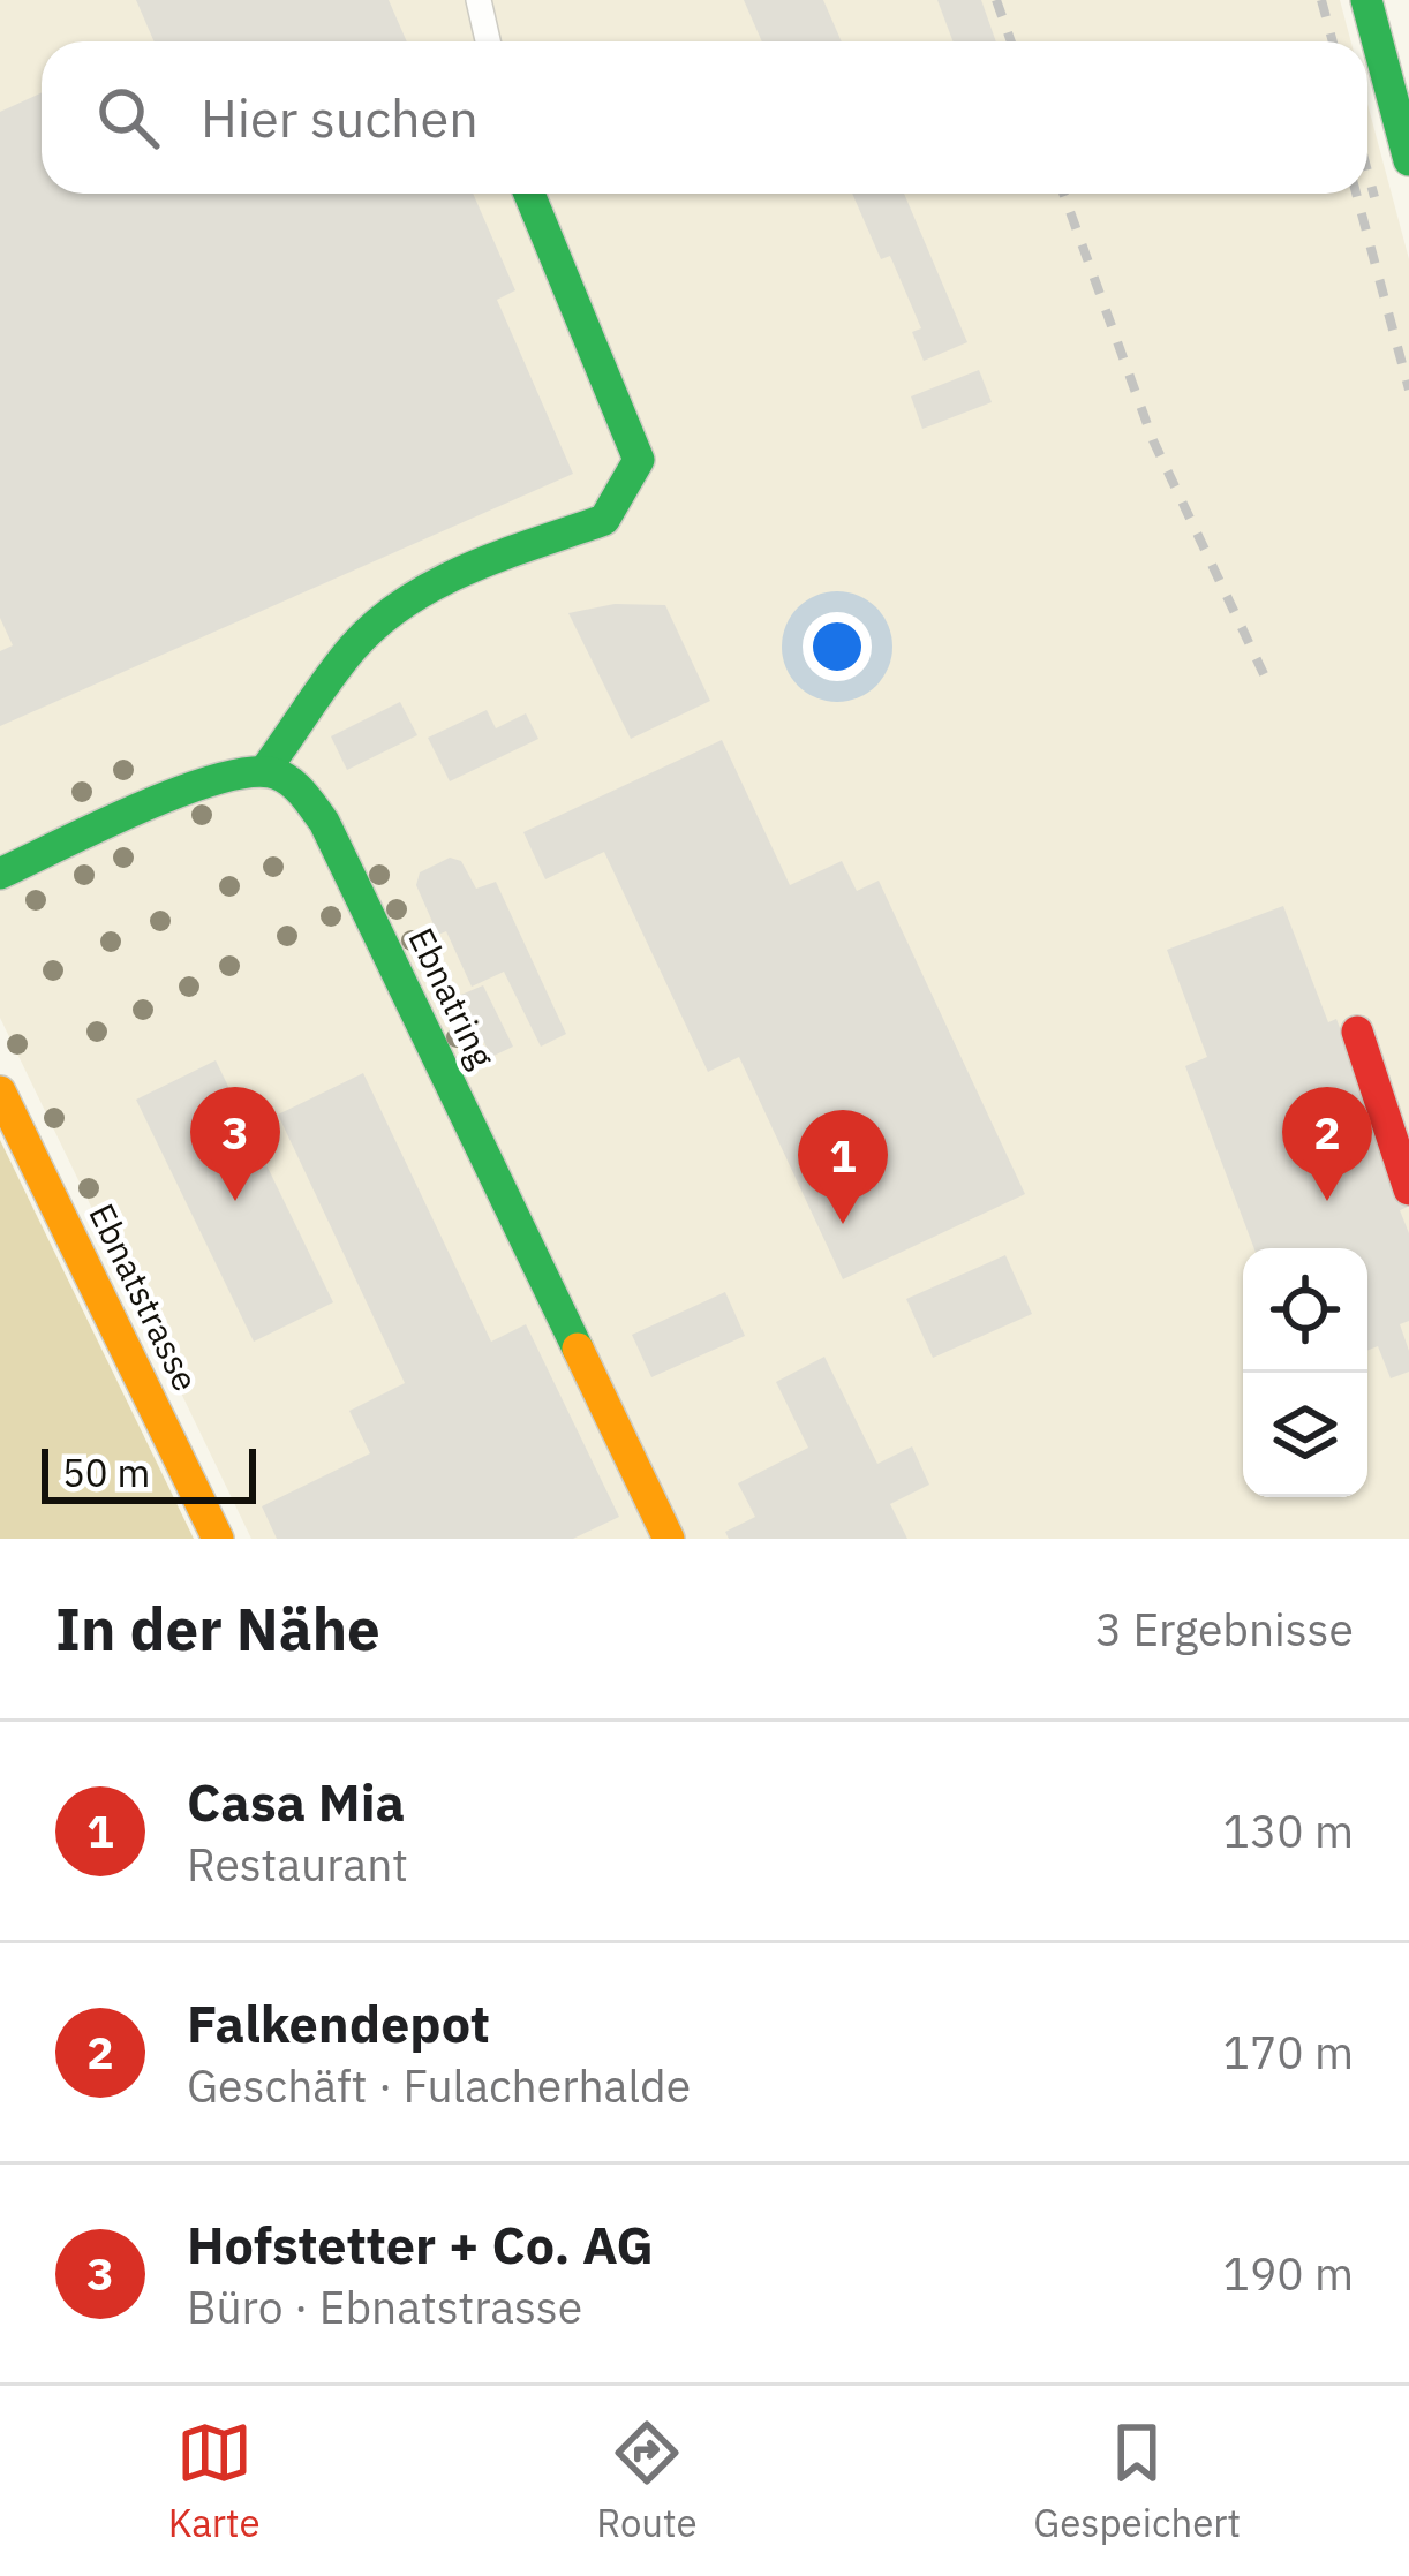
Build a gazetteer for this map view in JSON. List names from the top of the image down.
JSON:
{
  "streets": {
    "main road": ["Ebnatring", "Ebnatstrasse"]
  },
  "scale_bar": "50 m",
  "page": {
    "search": "Hier suchen",
    "pins": ["2", "3", "1"],
    "scale": "50 m",
    "heading": ["In der Nähe", "3 Ergebnisse"],
    "list": [
      {
        "mark": "1",
        "name": "Casa Mia",
        "note": "Restaurant",
        "value": "130 m"
      },
      {
        "mark": "2",
        "name": "Falkendepot",
        "note": "Geschäft · Fulacherhalde",
        "value": "170 m"
      },
      {
        "mark": "3",
        "name": "Hofstetter + Co. AG",
        "note": "Büro · Ebnatstrasse",
        "value": "190 m"
      }
    ],
    "nav": ["Karte", "Route", "Gespeichert"]
  }
}
